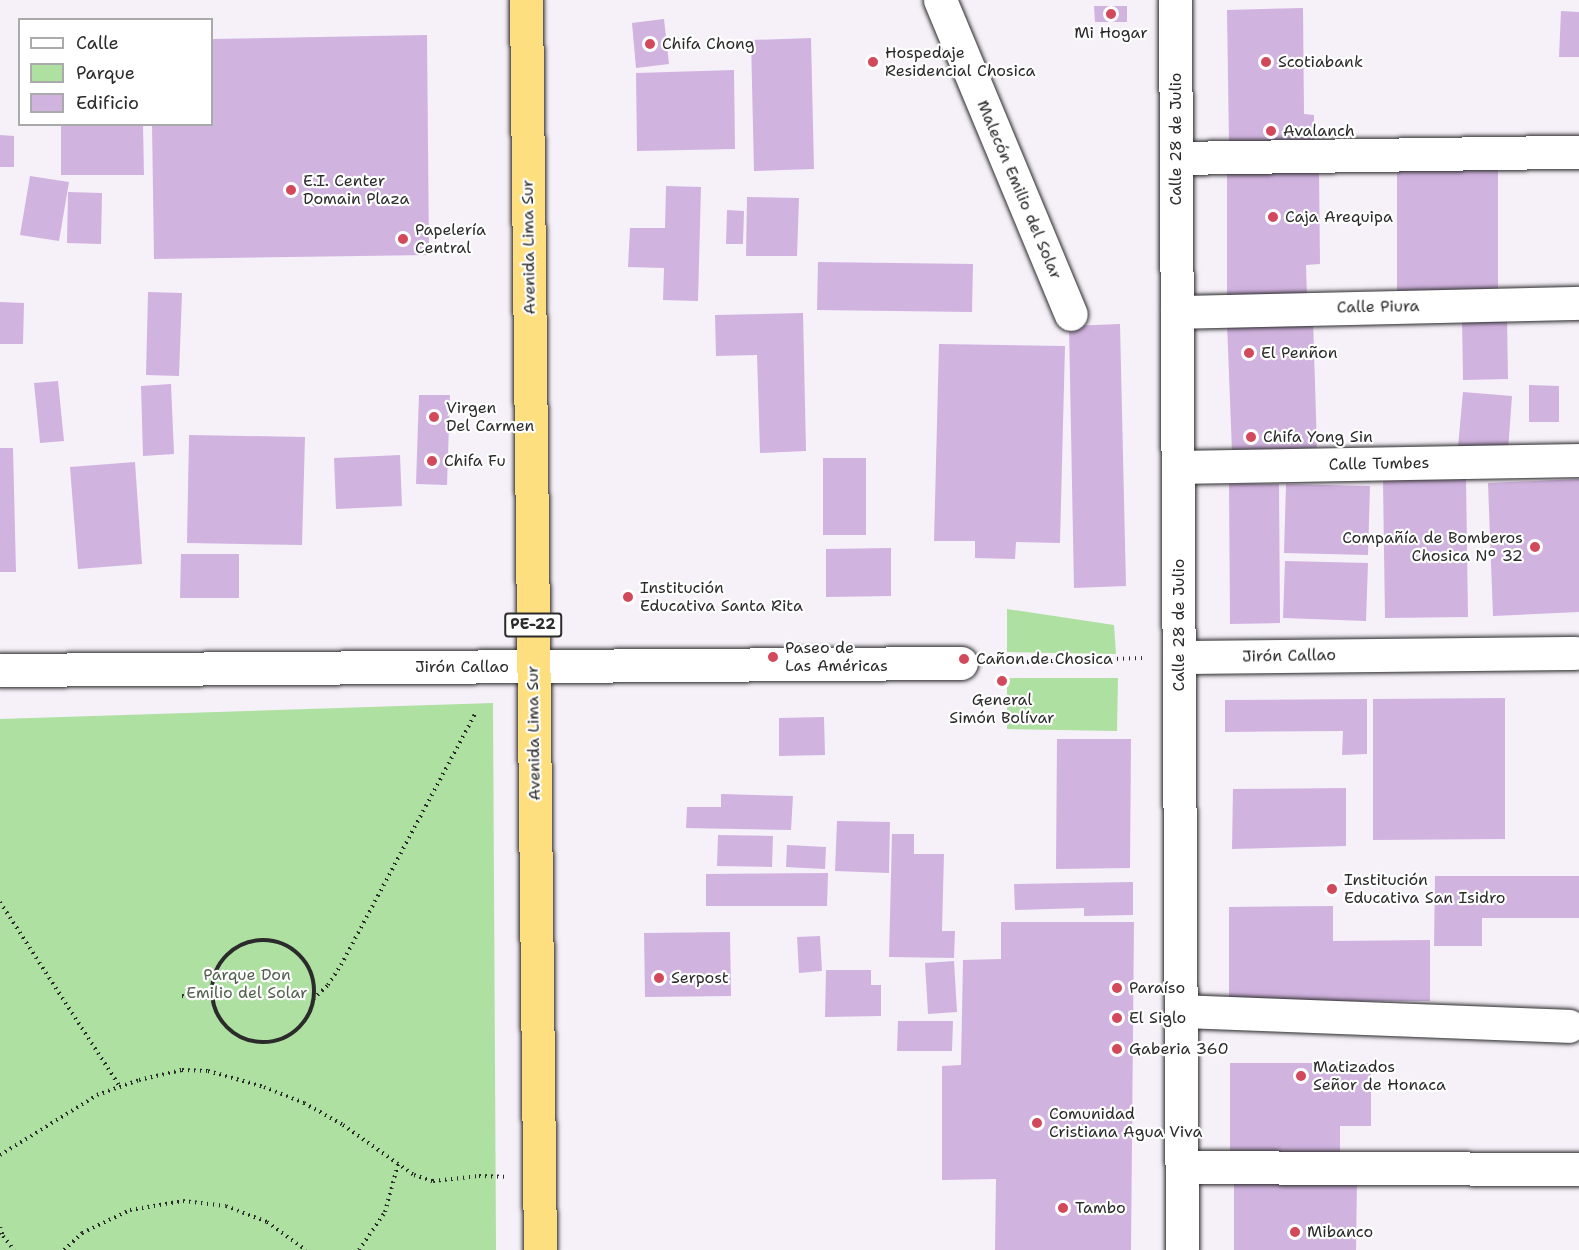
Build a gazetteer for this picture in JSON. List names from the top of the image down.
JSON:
{
  "streets": {
    "highway": ["Avenida Lima Sur", "PE-22"],
    "street": [
      "Calle 28 de Julio",
      "Malecón Emilio del Solar",
      "Calle Piura",
      "Calle Tumbes",
      "Jirón Callao"
    ]
  },
  "crossings": [
    ["Calle 28 de Julio", "Calle Piura"],
    ["Calle 28 de Julio", "Calle Tumbes"],
    ["Calle 28 de Julio", "Jirón Callao"],
    ["Avenida Lima Sur", "Jirón Callao"]
  ],
  "parks": ["Parque Don Emilio del Solar"],
  "places": [
    "Mi Hogar",
    "Chifa Chong",
    "Hospedaje Residencial Chosica",
    "Scotiabank",
    "Avalanch",
    "E.I. Center Domain Plaza",
    "Caja Arequipa",
    "Papelería Central",
    "El Penñon",
    "Virgen Del Carmen",
    "Chifa Yong Sin",
    "Chifa Fu",
    "Compañía de Bomberos Chosica Nº 32",
    "Institución Educativa Santa Rita",
    "Paseo de Las Américas",
    "Cañon de Chosica",
    "General Simón Bolívar",
    "Institución Educativa San Isidro",
    "Serpost",
    "Paraíso",
    "El Siglo",
    "Gaberia 360",
    "Matizados Señor de Honaca",
    "Comunidad Cristiana Agua Viva",
    "Tambo",
    "Mibanco"
  ],
  "legend": ["Calle", "Parque", "Edificio"]
}
